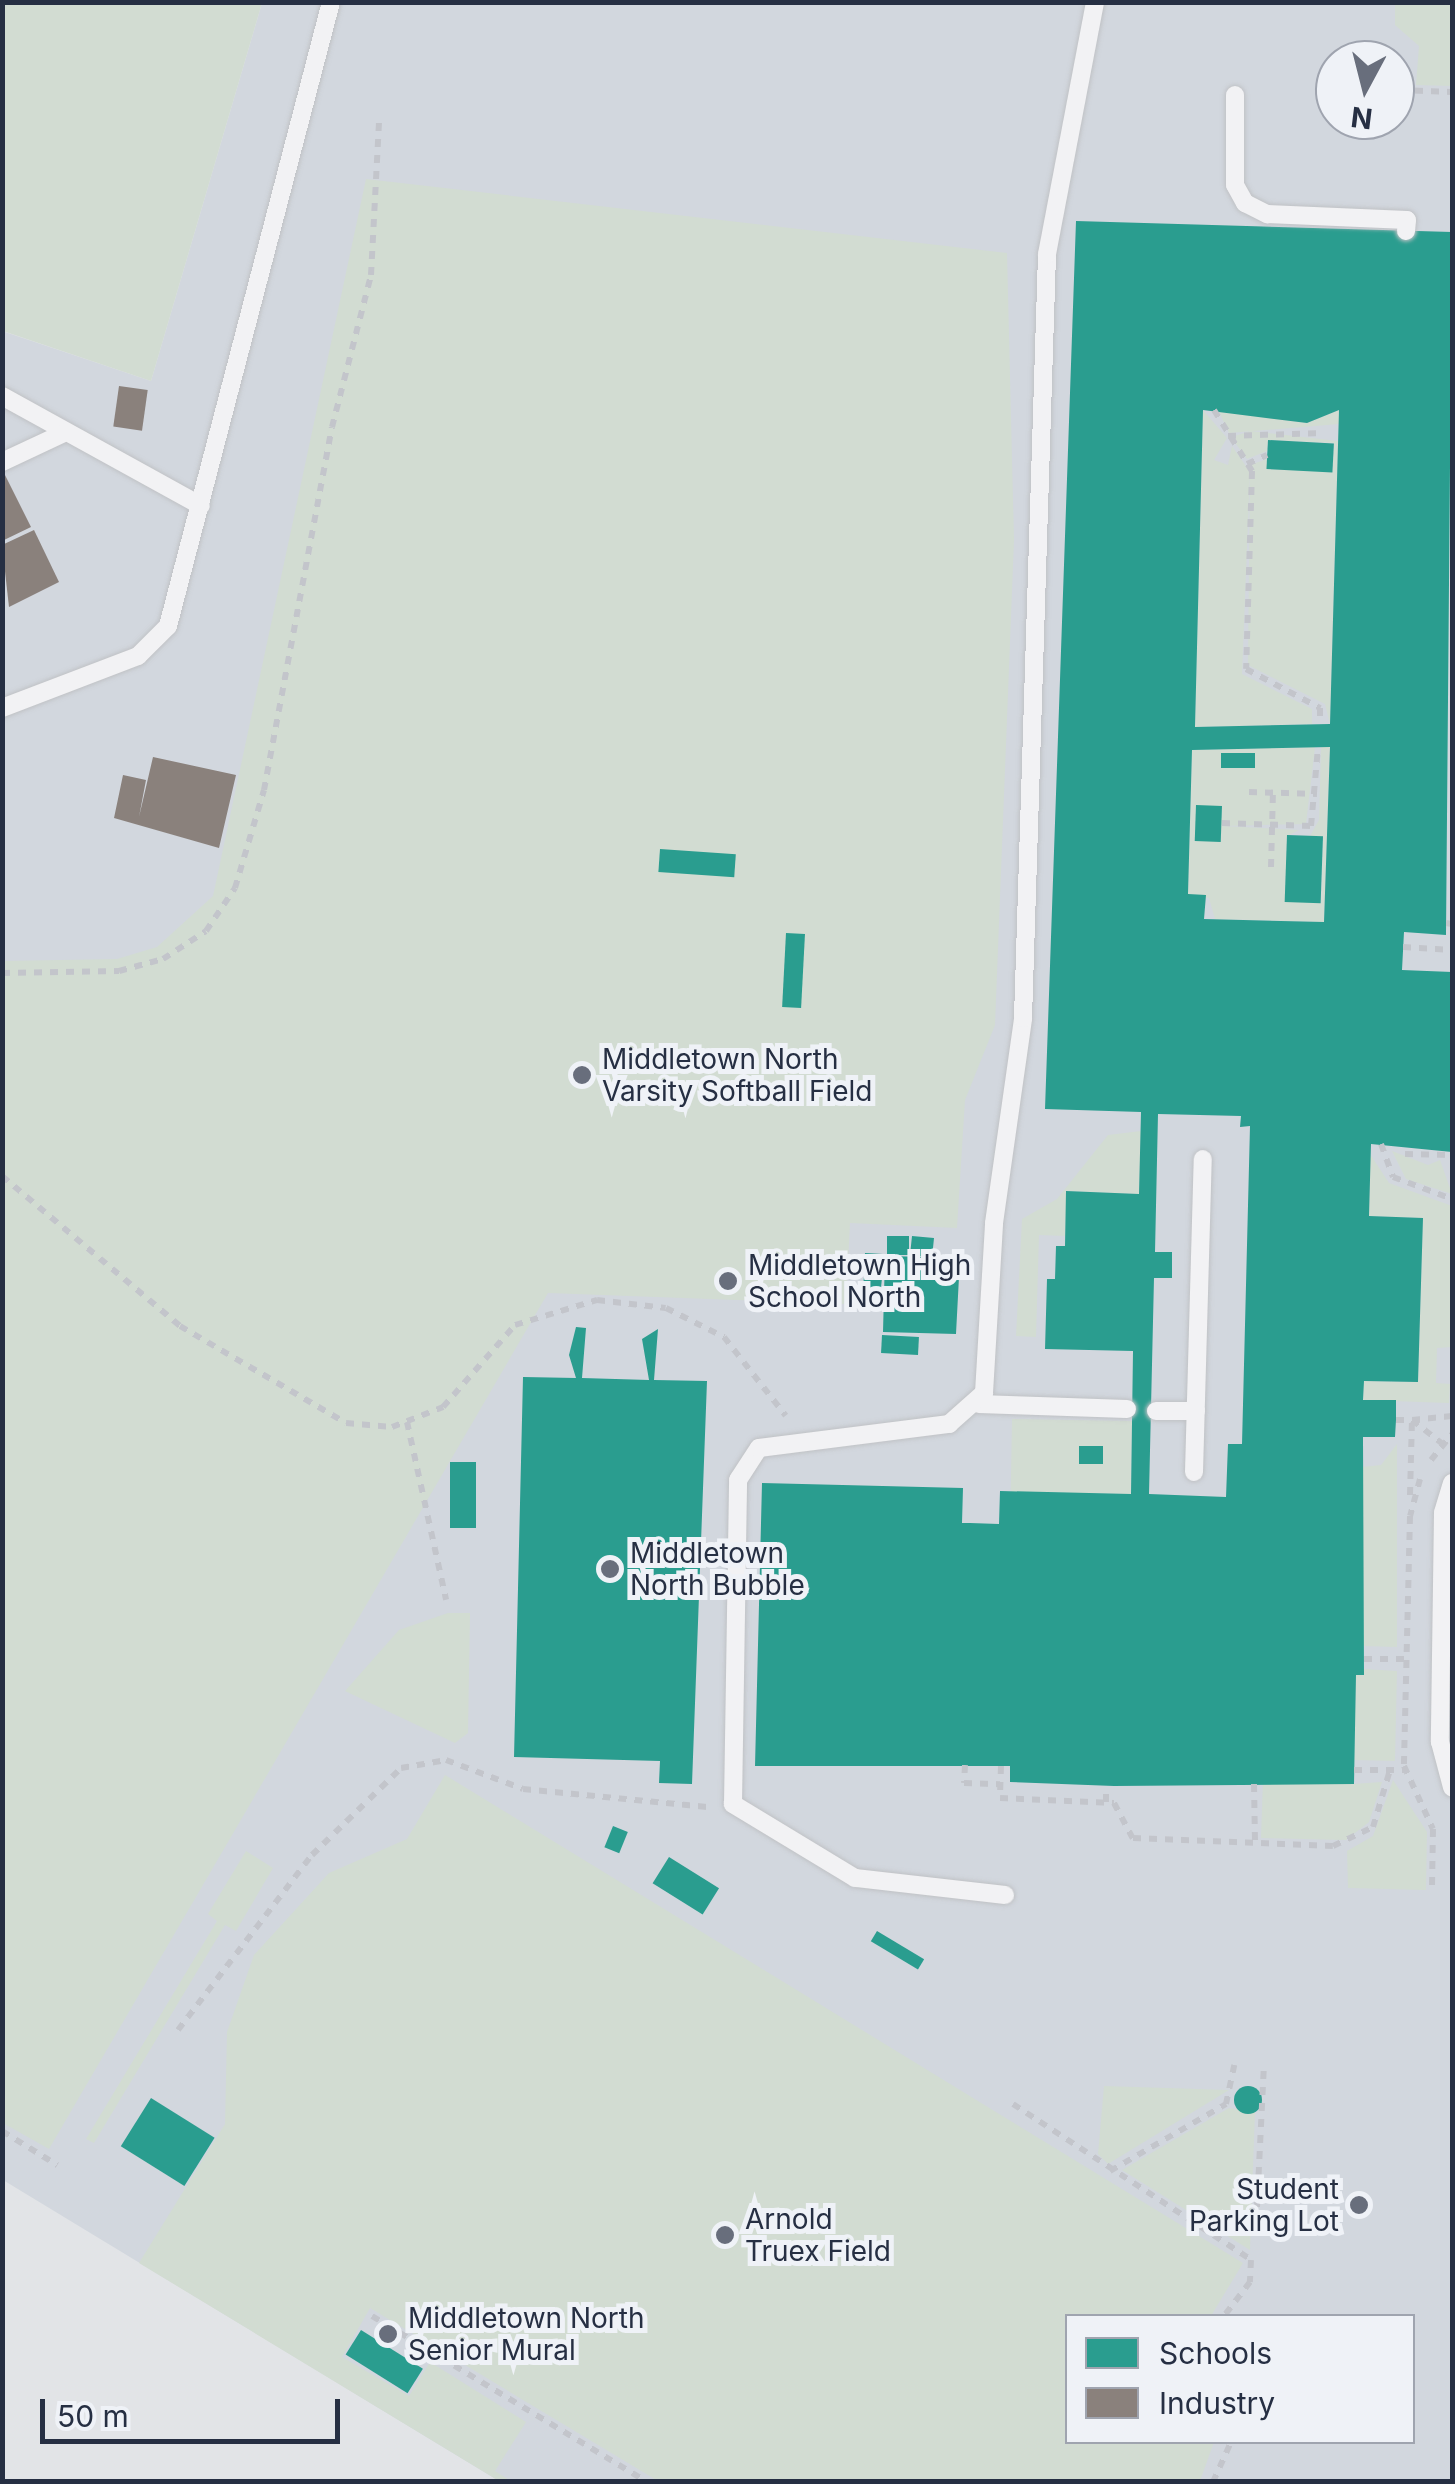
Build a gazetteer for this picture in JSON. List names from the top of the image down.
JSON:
{
  "places": [
    "Middletown North Varsity Softball Field",
    "Middletown High School North",
    "Middletown North Bubble",
    "Student Parking Lot",
    "Arnold Truex Field",
    "Middletown North Senior Mural"
  ],
  "legend": ["Schools", "Industry"],
  "scale_bar": "50 m",
  "north": "bottom"
}
